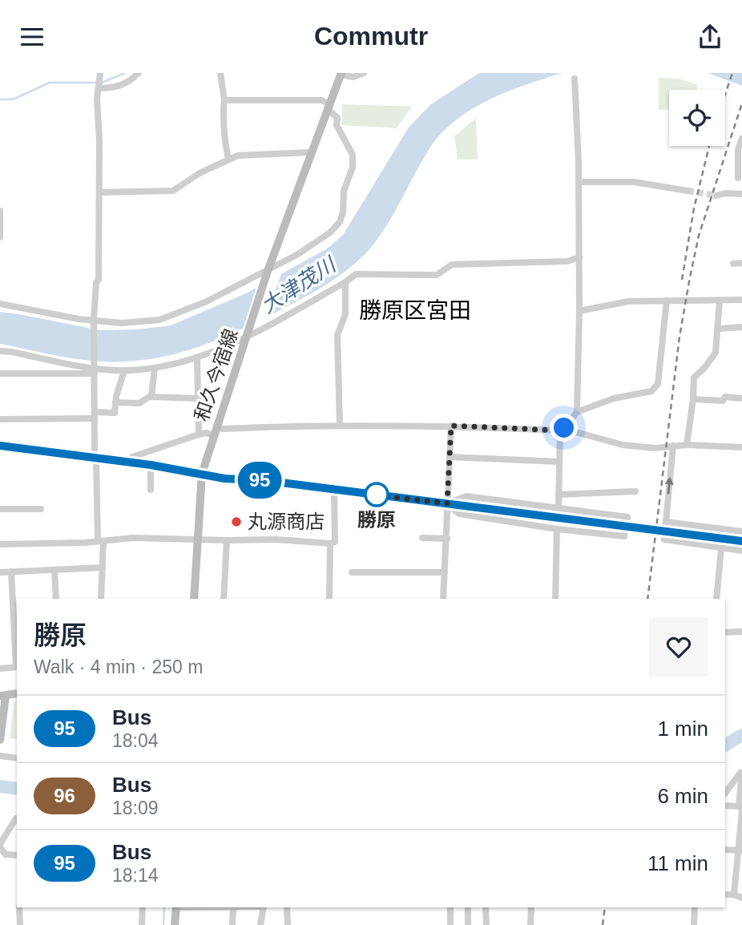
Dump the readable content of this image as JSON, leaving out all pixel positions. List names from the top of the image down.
{
  "streets": {
    "main road": ["和久今宿線"]
  },
  "districts": ["勝原区宮田"],
  "water": ["大津茂川"],
  "places": ["勝原", "丸源商店"],
  "lines": ["bus line 95"],
  "page": {
    "header": "Commutr",
    "on_map": "95",
    "heading": ["勝原", "Walk · 4 min · 250 m"],
    "list": [
      {
        "mark": "95",
        "name": "Bus",
        "note": "18:04",
        "value": "1 min"
      },
      {
        "mark": "96",
        "name": "Bus",
        "note": "18:09",
        "value": "6 min"
      },
      {
        "mark": "95",
        "name": "Bus",
        "note": "18:14",
        "value": "11 min"
      }
    ]
  }
}
